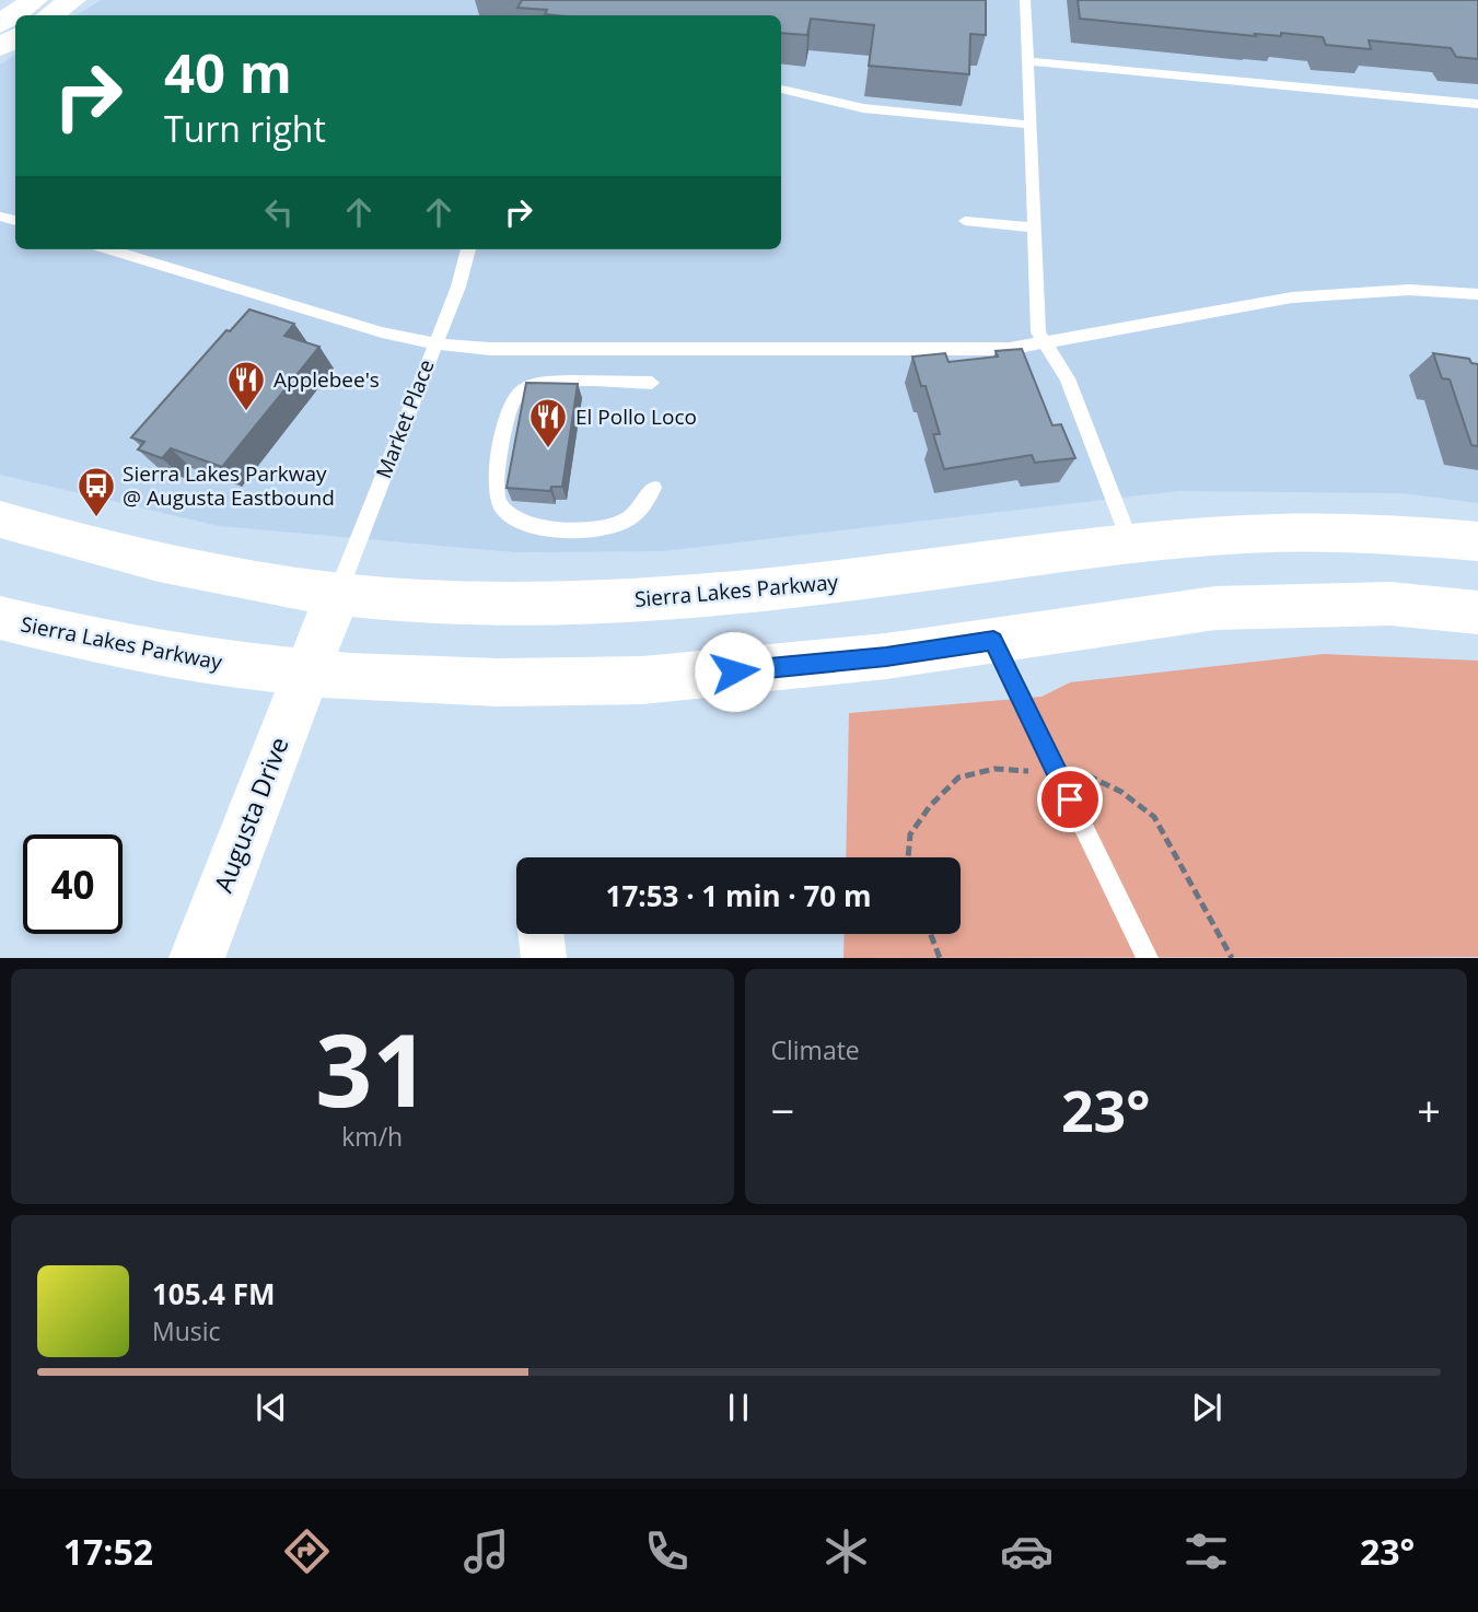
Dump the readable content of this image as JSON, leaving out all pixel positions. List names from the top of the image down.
{
  "streets": {
    "main road": ["Sierra Lakes Parkway", "Augusta Drive"],
    "lane": ["Market Place"]
  },
  "crossings": [
    ["Market Place", "Sierra Lakes Parkway"],
    ["Market Place", "Augusta Drive"],
    ["Sierra Lakes Parkway", "Augusta Drive"]
  ],
  "places": {
    "restaurant": ["Applebee's", "El Pollo Loco"],
    "bus stop": ["Sierra Lakes Parkway @ Augusta Eastbound"]
  },
  "page": {
    "turn": ["40 m", "Turn right"],
    "limit": "40",
    "trip": "17:53 · 1 min · 70 m",
    "tile": [
      ["31", "km/h"],
      "Climate"
    ],
    "heat": ["−", "23°", "+"],
    "song": ["105.4 FM", "Music"],
    "tabs": ["17:52", "23°"]
  }
}
